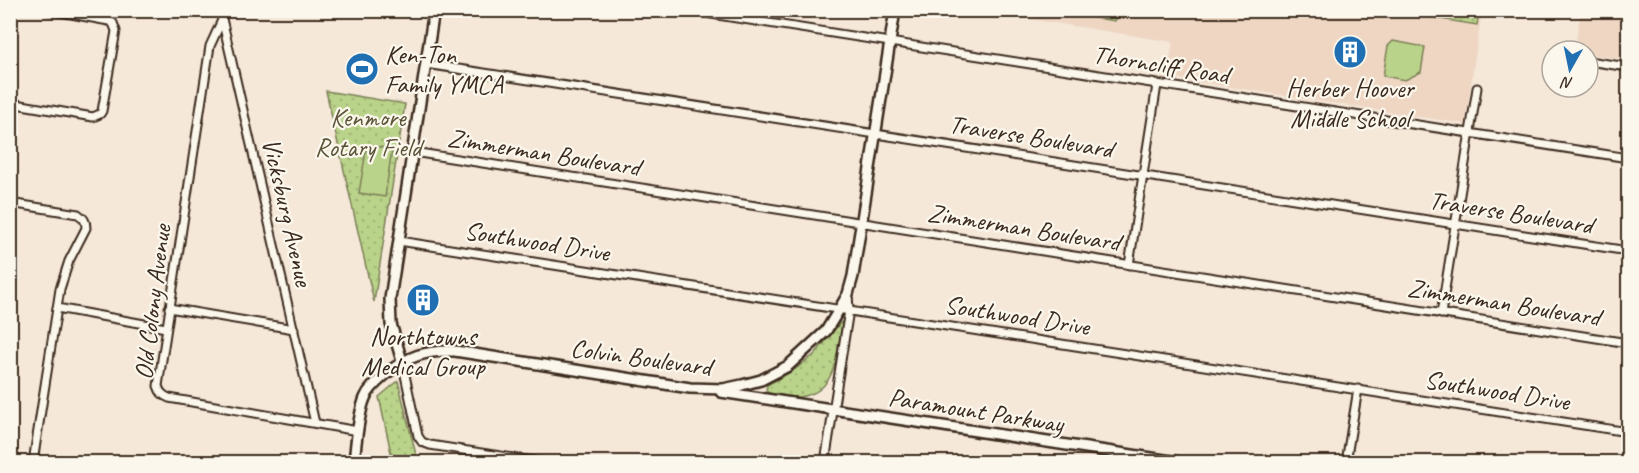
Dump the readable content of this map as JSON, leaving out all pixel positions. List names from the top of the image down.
{
  "streets": {
    "street": [
      "Thorncliff Road",
      "Traverse Boulevard",
      "Zimmerman Boulevard",
      "Vicksburg Avenue",
      "Southwood Drive",
      "Old Colony Avenue",
      "Colvin Boulevard",
      "Paramount Parkway"
    ]
  },
  "crossings": [
    ["Thorncliff Road", "Colvin Boulevard"],
    ["Traverse Boulevard", "Colvin Boulevard"],
    ["Zimmerman Boulevard", "Colvin Boulevard"],
    ["Vicksburg Avenue", "Old Colony Avenue"],
    ["Southwood Drive", "Colvin Boulevard"],
    ["Old Colony Avenue", "Colvin Boulevard"],
    ["Colvin Boulevard", "Paramount Parkway"]
  ],
  "parks": ["Kenmore Rotary Field"],
  "places": {
    "building": ["Herber Hoover Middle School", "Northtowns Medical Group"],
    "sports": ["Ken-Ton Family YMCA"]
  },
  "north": "bottom"
}
